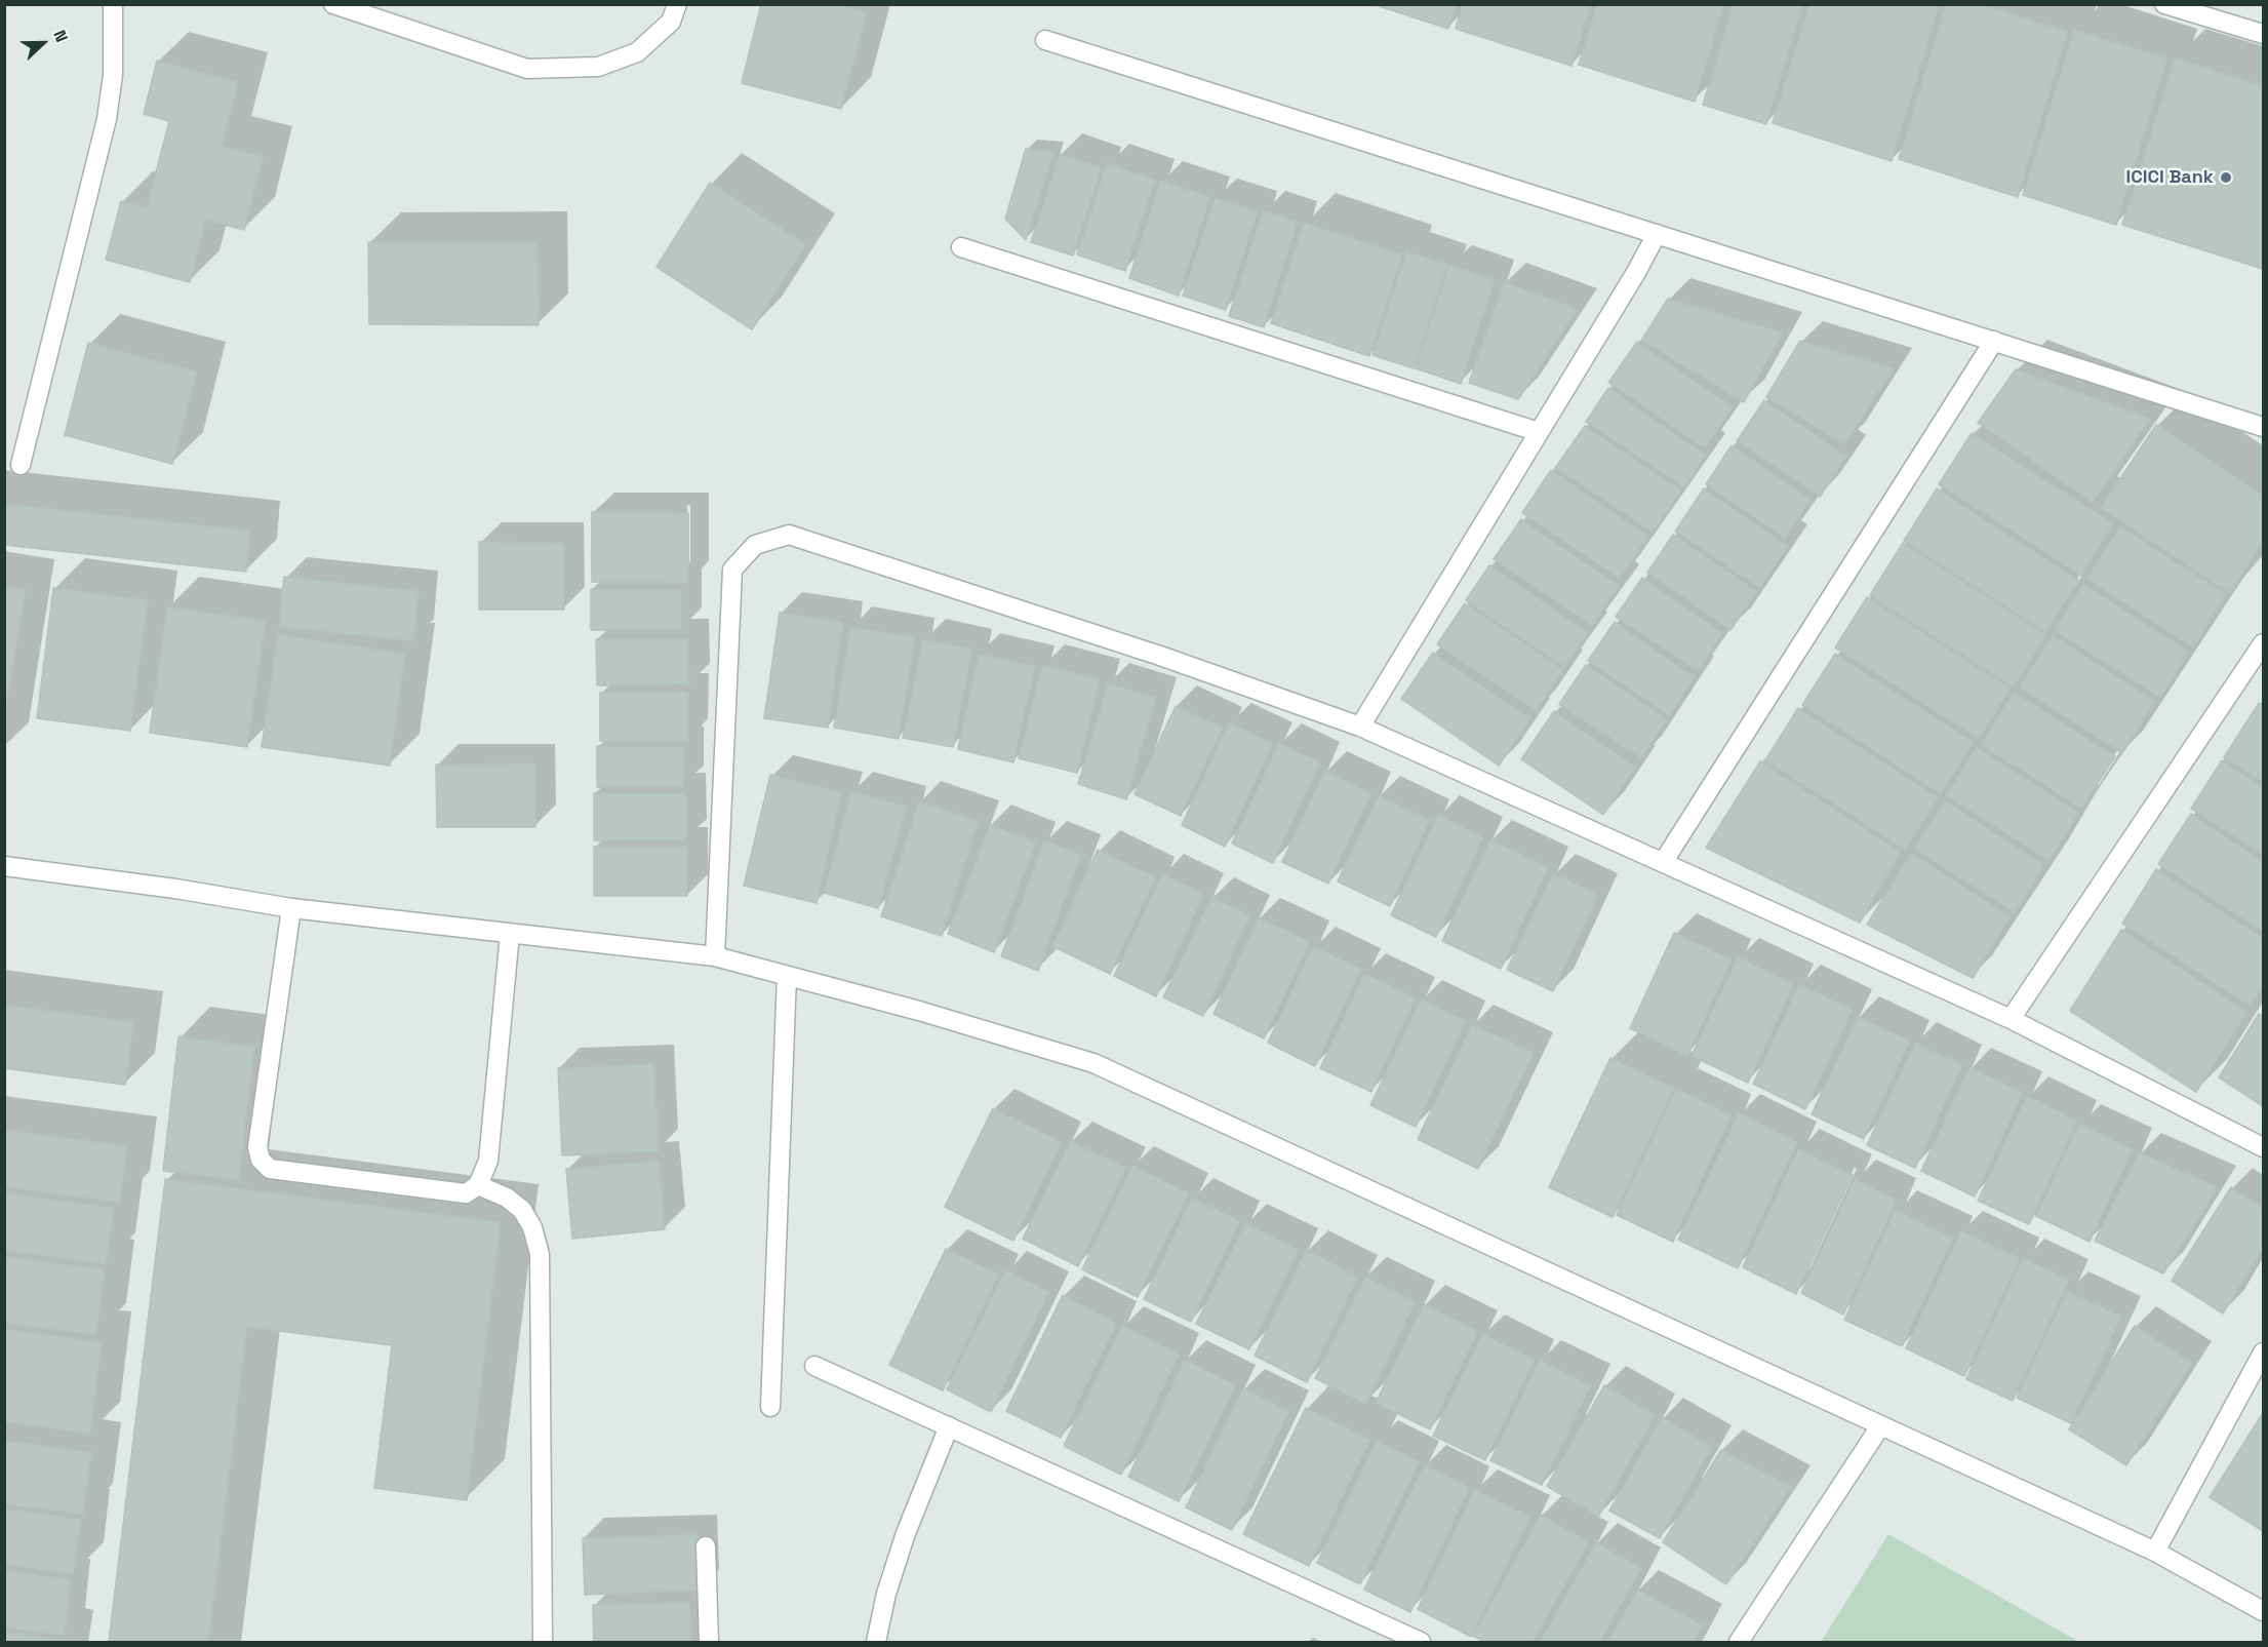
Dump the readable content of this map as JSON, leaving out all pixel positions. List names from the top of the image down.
{
  "places": ["ICICI Bank"],
  "north": "right"
}
